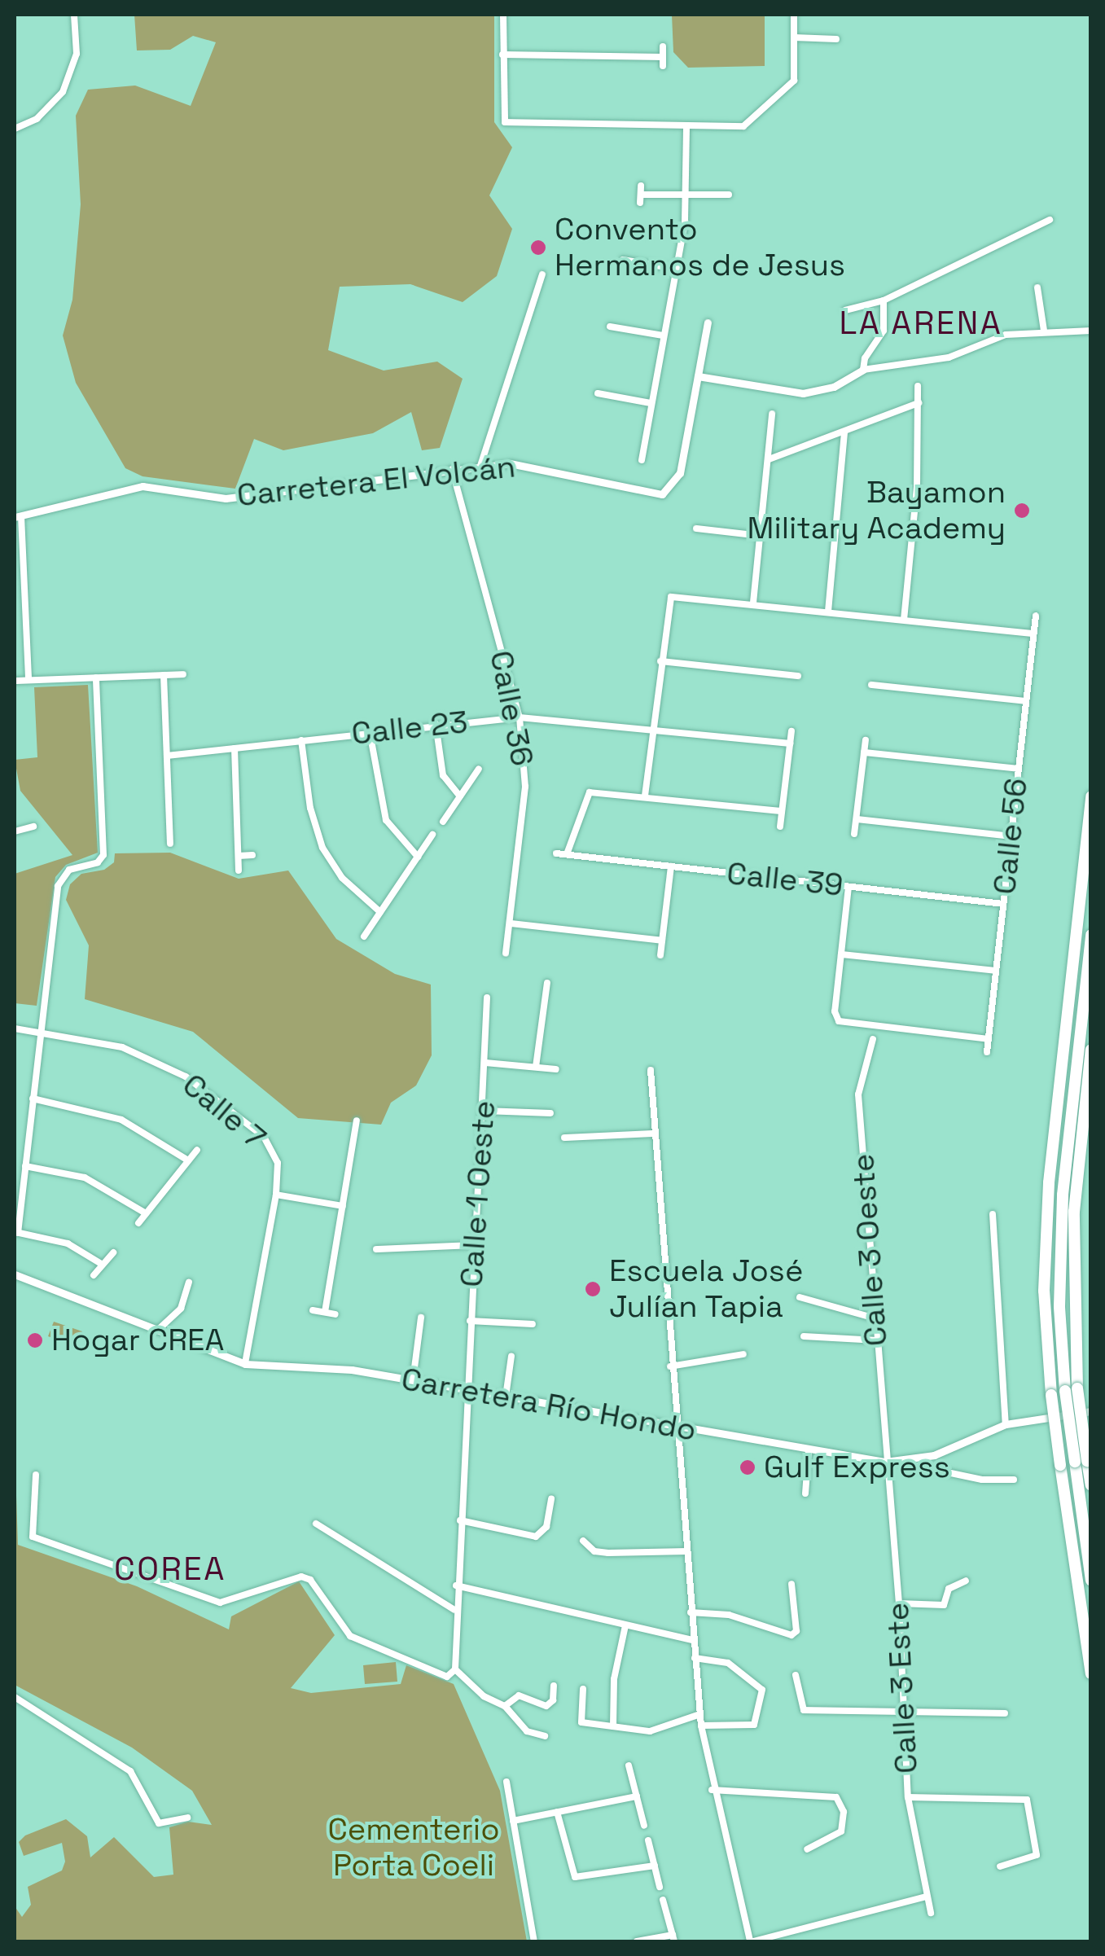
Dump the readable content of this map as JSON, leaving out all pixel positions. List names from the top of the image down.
{
  "streets": {
    "street": [
      "Carretera El Volcán",
      "Calle 36",
      "Calle 23",
      "Calle 56",
      "Calle 39",
      "Calle 7",
      "Calle 1 Oeste",
      "Calle 3 Oeste",
      "Carretera Río Hondo",
      "Calle 3 Este"
    ]
  },
  "crossings": [
    ["Carretera El Volcán", "Calle 36"],
    ["Calle 36", "Calle 23"],
    ["Calle 56", "Calle 39"],
    ["Calle 7", "Carretera Río Hondo"],
    ["Calle 1 Oeste", "Carretera Río Hondo"],
    ["Calle 3 Oeste", "Carretera Río Hondo"],
    ["Calle 3 Oeste", "Calle 3 Este"],
    ["Carretera Río Hondo", "Calle 3 Este"]
  ],
  "districts": ["LA ARENA", "COREA"],
  "parks": ["Cementerio Porta Coeli"],
  "places": [
    "Convento Hermanos de Jesus",
    "Bayamon Military Academy",
    "Escuela José Julían Tapia",
    "Hogar CREA",
    "Gulf Express"
  ]
}
